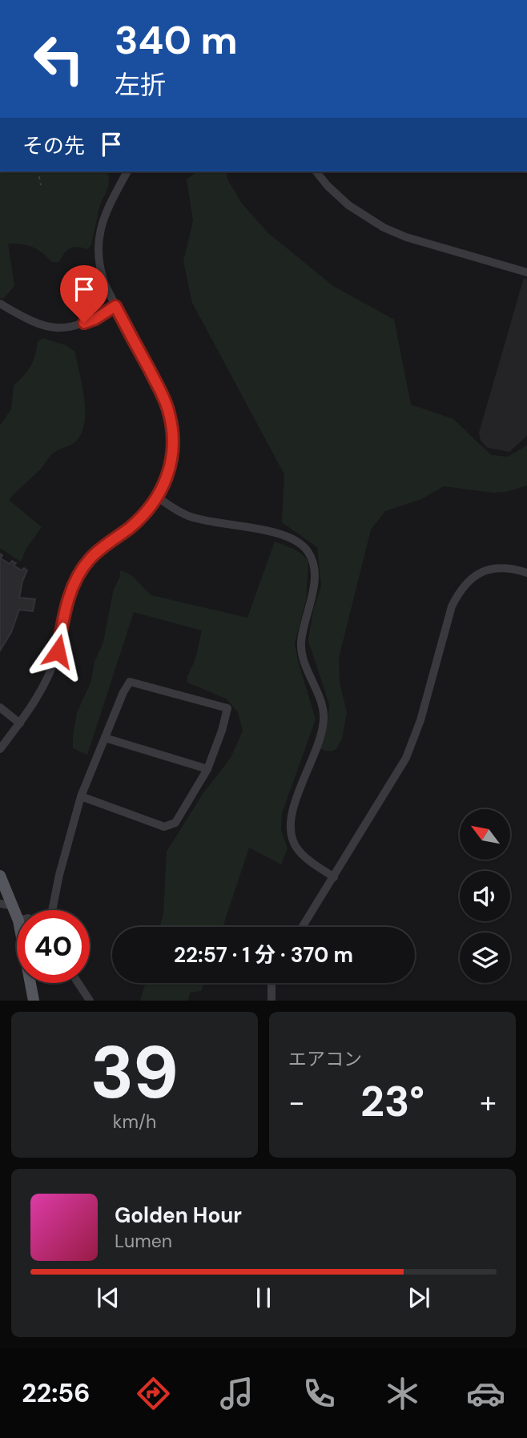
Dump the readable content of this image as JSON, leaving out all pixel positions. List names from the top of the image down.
{
  "north": "top left",
  "page": {
    "turn": ["340 m", "左折"],
    "then": "その先",
    "limit": "40",
    "trip": "22:57 · 1 分 · 370 m",
    "tile": [
      ["39", "km/h"],
      "エアコン"
    ],
    "heat": ["−", "23°", "+"],
    "song": ["Golden Hour", "Lumen"],
    "tabs": "22:56"
  }
}
